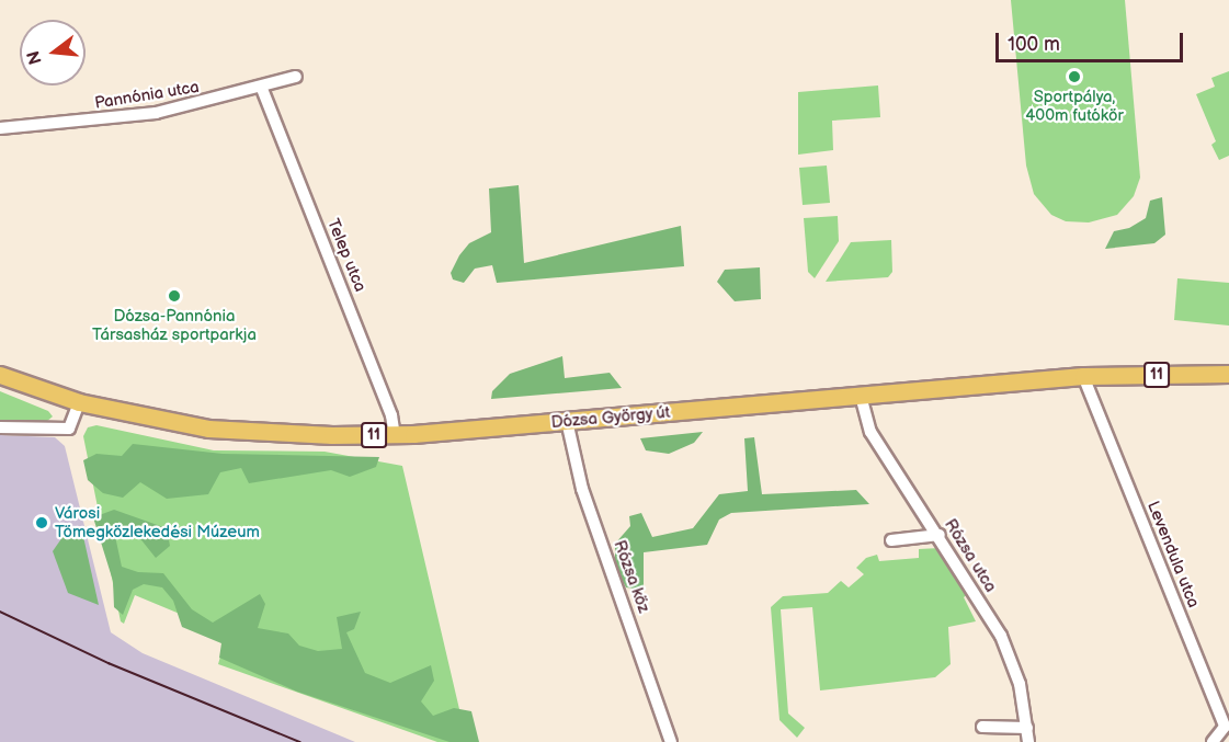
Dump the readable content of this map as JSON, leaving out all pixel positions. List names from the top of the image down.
{
  "streets": {
    "main road": ["11", "Dózsa György út"],
    "street": [
      "Pannónia utca",
      "Telep utca",
      "Levendula utca",
      "Rózsa utca",
      "Rózsa köz"
    ]
  },
  "crossings": [
    ["Pannónia utca", "Telep utca"],
    ["Telep utca", "Dózsa György út"],
    ["Dózsa György út", "Levendula utca"],
    ["Dózsa György út", "Rózsa utca"],
    ["Dózsa György út", "Rózsa köz"]
  ],
  "places": ["Sportpálya, 400m futókör", "Dózsa-Pannónia Társasház sportparkja", "Városi Tömegközlekedési Múzeum"],
  "scale_bar": "100 m",
  "north": "left"
}
